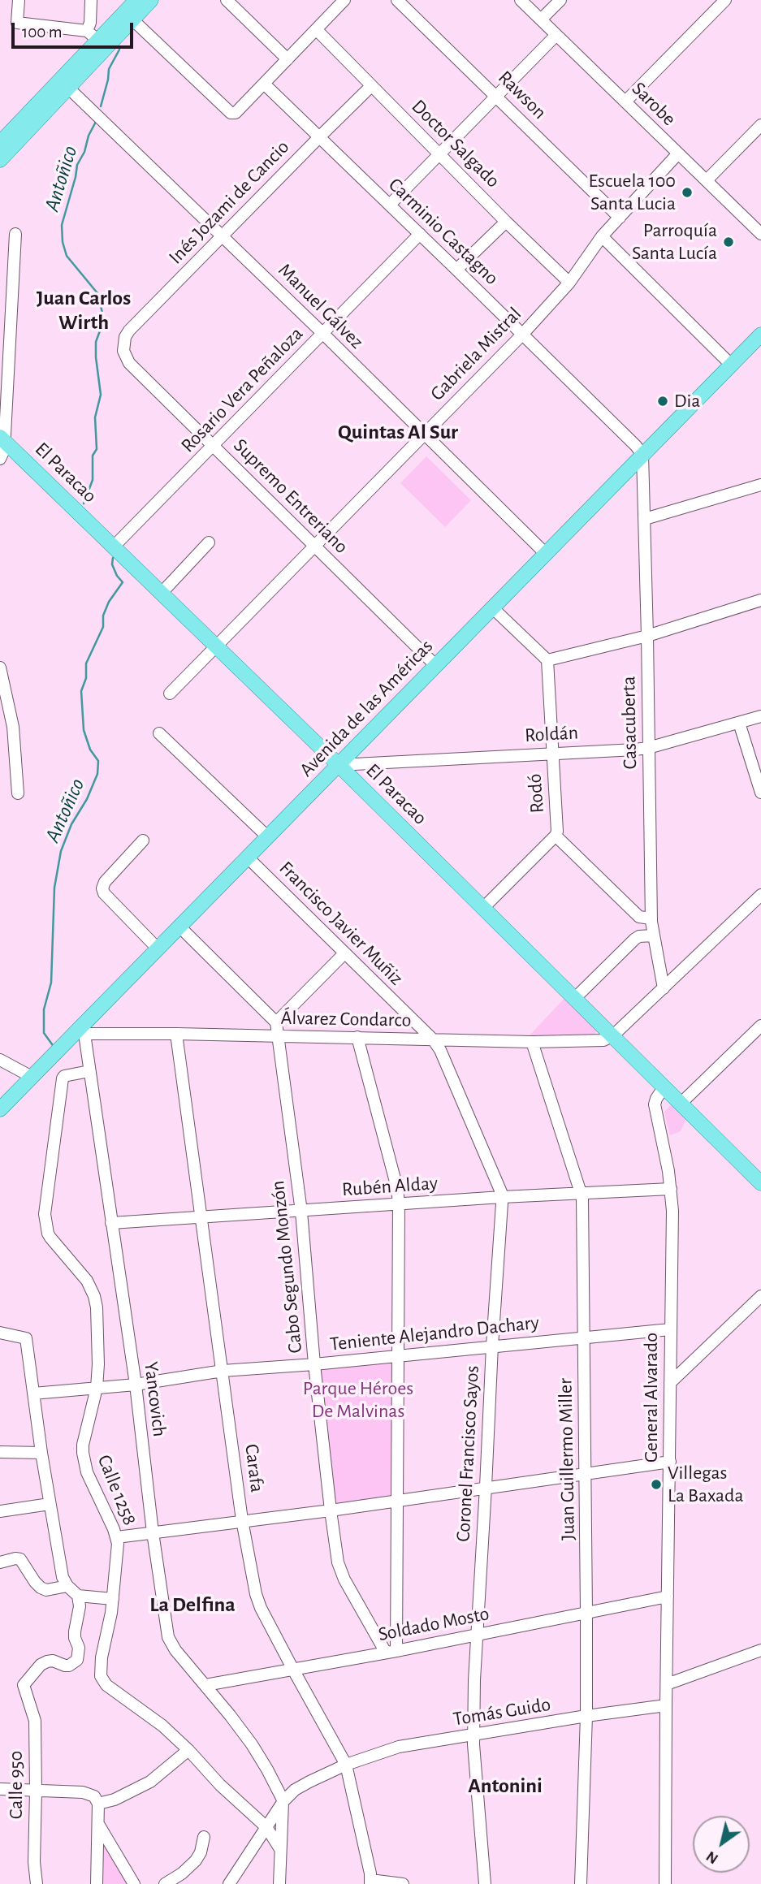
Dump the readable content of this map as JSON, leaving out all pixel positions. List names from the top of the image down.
{
  "streets": {
    "main road": ["El Paracao", "Avenida de las Américas"],
    "street": [
      "Rawson",
      "Sarobe",
      "Doctor Salgado",
      "Inés Jozami de Cancio",
      "Carminio Castagno",
      "Manuel Gálvez",
      "Gabriela Mistral",
      "Rosario Vera Peñaloza",
      "Supremo Entreriano",
      "Casacuberta",
      "Roldán",
      "Rodó",
      "Francisco Javier Muñiz",
      "Álvarez Condarco",
      "Rubén Alday",
      "Cabo Segundo Monzón",
      "Teniente Alejandro Dachary",
      "General Alvarado",
      "Yancovich",
      "Coronel Francisco Sayos",
      "Juan Guillermo Miller",
      "Carafa",
      "Calle 1258",
      "Soldado Mosto",
      "Tomás Guido",
      "Calle 950"
    ]
  },
  "crossings": [
    ["Rawson", "Gabriela Mistral"],
    ["Sarobe", "Gabriela Mistral"],
    ["Doctor Salgado", "Inés Jozami de Cancio"],
    ["Doctor Salgado", "Gabriela Mistral"],
    ["Inés Jozami de Cancio", "Carminio Castagno"],
    ["Inés Jozami de Cancio", "Manuel Gálvez"],
    ["Inés Jozami de Cancio", "Supremo Entreriano"],
    ["Carminio Castagno", "Gabriela Mistral"],
    ["Carminio Castagno", "Rosario Vera Peñaloza"],
    ["Carminio Castagno", "Avenida de las Américas"],
    ["Carminio Castagno", "Casacuberta"],
    ["Manuel Gálvez", "Gabriela Mistral"],
    ["Manuel Gálvez", "Rosario Vera Peñaloza"],
    ["Manuel Gálvez", "Avenida de las Américas"],
    ["Gabriela Mistral", "El Paracao"],
    ["Gabriela Mistral", "Supremo Entreriano"],
    ["Rosario Vera Peñaloza", "El Paracao"],
    ["Rosario Vera Peñaloza", "Supremo Entreriano"],
    ["El Paracao", "Avenida de las Américas"],
    ["El Paracao", "Roldán"],
    ["El Paracao", "Álvarez Condarco"],
    ["El Paracao", "General Alvarado"],
    ["Supremo Entreriano", "Avenida de las Américas"],
    ["Avenida de las Américas", "Casacuberta"],
    ["Avenida de las Américas", "Roldán"],
    ["Avenida de las Américas", "Francisco Javier Muñiz"],
    ["Avenida de las Américas", "Álvarez Condarco"],
    ["Avenida de las Américas", "Yancovich"],
    ["Casacuberta", "Roldán"],
    ["Casacuberta", "Rodó"],
    ["Roldán", "Rodó"],
    ["Francisco Javier Muñiz", "Álvarez Condarco"],
    ["Francisco Javier Muñiz", "Coronel Francisco Sayos"],
    ["Álvarez Condarco", "Cabo Segundo Monzón"],
    ["Álvarez Condarco", "Yancovich"],
    ["Álvarez Condarco", "Coronel Francisco Sayos"],
    ["Álvarez Condarco", "Juan Guillermo Miller"],
    ["Álvarez Condarco", "Carafa"],
    ["Rubén Alday", "Cabo Segundo Monzón"],
    ["Rubén Alday", "General Alvarado"],
    ["Rubén Alday", "Yancovich"],
    ["Rubén Alday", "Coronel Francisco Sayos"],
    ["Rubén Alday", "Juan Guillermo Miller"],
    ["Rubén Alday", "Carafa"],
    ["Cabo Segundo Monzón", "Teniente Alejandro Dachary"],
    ["Cabo Segundo Monzón", "Soldado Mosto"],
    ["Teniente Alejandro Dachary", "General Alvarado"],
    ["Teniente Alejandro Dachary", "Yancovich"],
    ["Teniente Alejandro Dachary", "Coronel Francisco Sayos"],
    ["Teniente Alejandro Dachary", "Juan Guillermo Miller"],
    ["Teniente Alejandro Dachary", "Carafa"],
    ["Teniente Alejandro Dachary", "Calle 1258"],
    ["General Alvarado", "Soldado Mosto"],
    ["General Alvarado", "Tomás Guido"],
    ["Yancovich", "Calle 1258"],
    ["Yancovich", "Soldado Mosto"],
    ["Yancovich", "Tomás Guido"],
    ["Coronel Francisco Sayos", "Soldado Mosto"],
    ["Coronel Francisco Sayos", "Tomás Guido"],
    ["Juan Guillermo Miller", "Soldado Mosto"],
    ["Juan Guillermo Miller", "Tomás Guido"],
    ["Carafa", "Soldado Mosto"],
    ["Carafa", "Tomás Guido"],
    ["Calle 1258", "Tomás Guido"]
  ],
  "districts": [
    "Juan Carlos Wirth",
    "Quintas Al Sur",
    "La Delfina",
    "Antonini"
  ],
  "water": ["Antoñico"],
  "parks": ["Parque Héroes De Malvinas"],
  "places": [
    "Escuela 100 Santa Lucia",
    "Parroquía Santa Lucía",
    "Dia",
    "Villegas La Baxada"
  ],
  "scale_bar": "100 m",
  "north": "bottom left"
}
